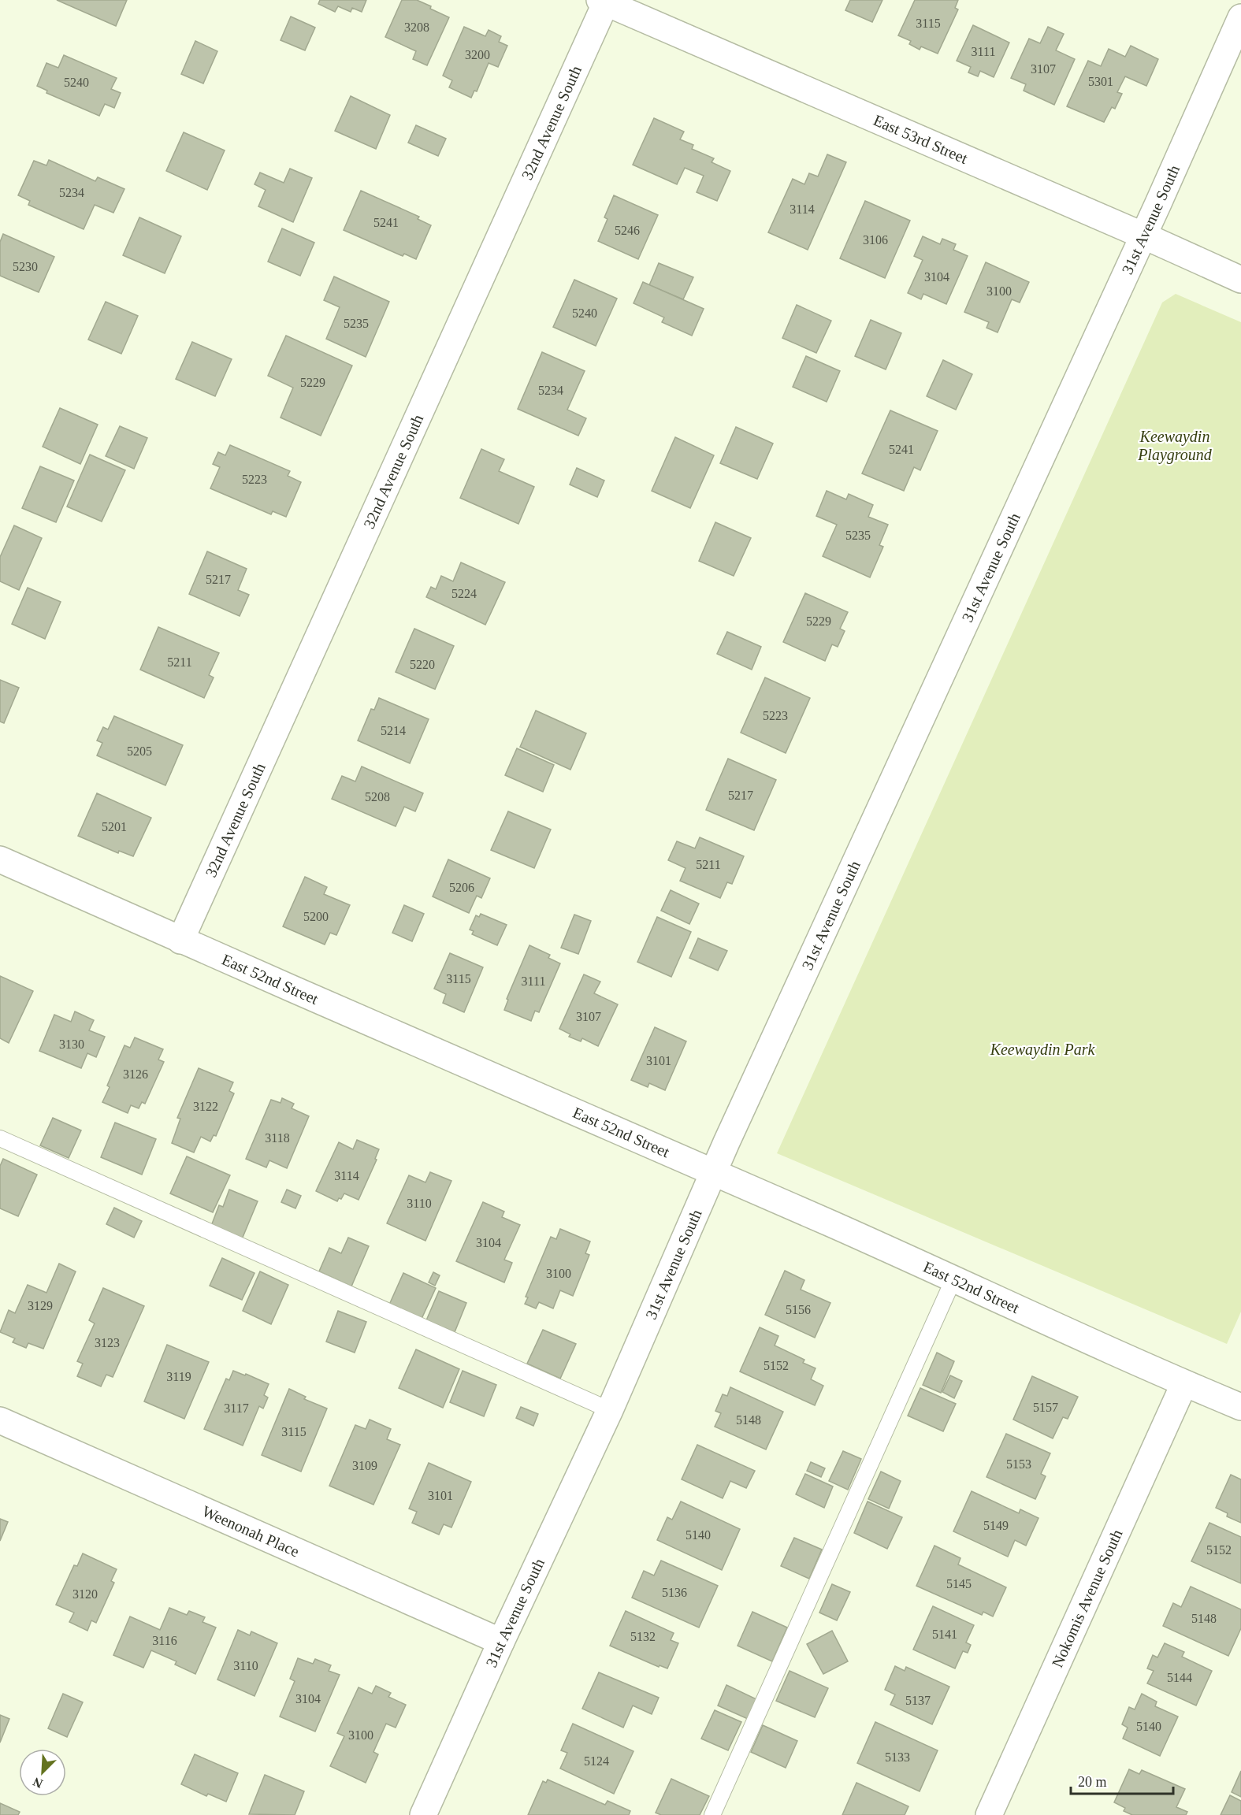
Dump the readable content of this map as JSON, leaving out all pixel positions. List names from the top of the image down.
{
  "streets": {
    "street": [
      "32nd Avenue South",
      "East 53rd Street",
      "31st Avenue South",
      "East 52nd Street",
      "Weenonah Place",
      "Nokomis Avenue South"
    ]
  },
  "crossings": [
    ["32nd Avenue South", "East 53rd Street"],
    ["32nd Avenue South", "East 52nd Street"],
    ["East 53rd Street", "31st Avenue South"],
    ["31st Avenue South", "East 52nd Street"],
    ["31st Avenue South", "Weenonah Place"],
    ["East 52nd Street", "Nokomis Avenue South"]
  ],
  "parks": ["Keewaydin Playground", "Keewaydin Park"],
  "house_numbers": [
    "3115",
    "3208",
    "3111",
    "3200",
    "3107",
    "5301",
    "5240",
    "5234",
    "3114",
    "5241",
    "5246",
    "3106",
    "5230",
    "3104",
    "3100",
    "5240",
    "5235",
    "5229",
    "5234",
    "5241",
    "5223",
    "5235",
    "5217",
    "5224",
    "5229",
    "5211",
    "5220",
    "5223",
    "5214",
    "5205",
    "5217",
    "5208",
    "5201",
    "5211",
    "5206",
    "5200",
    "3115",
    "3111",
    "3107",
    "3130",
    "3101",
    "3126",
    "3122",
    "3118",
    "3114",
    "3110",
    "3104",
    "3100",
    "3129",
    "5156",
    "3123",
    "5152",
    "3119",
    "5157",
    "3117",
    "5148",
    "3115",
    "5153",
    "3109",
    "3101",
    "5149",
    "5140",
    "5152",
    "5145",
    "5136",
    "3120",
    "5148",
    "5141",
    "5132",
    "3116",
    "3110",
    "5144",
    "3104",
    "5137",
    "5140",
    "3100",
    "5133",
    "5124"
  ],
  "scale_bar": "20 m",
  "north": "bottom left"
}
